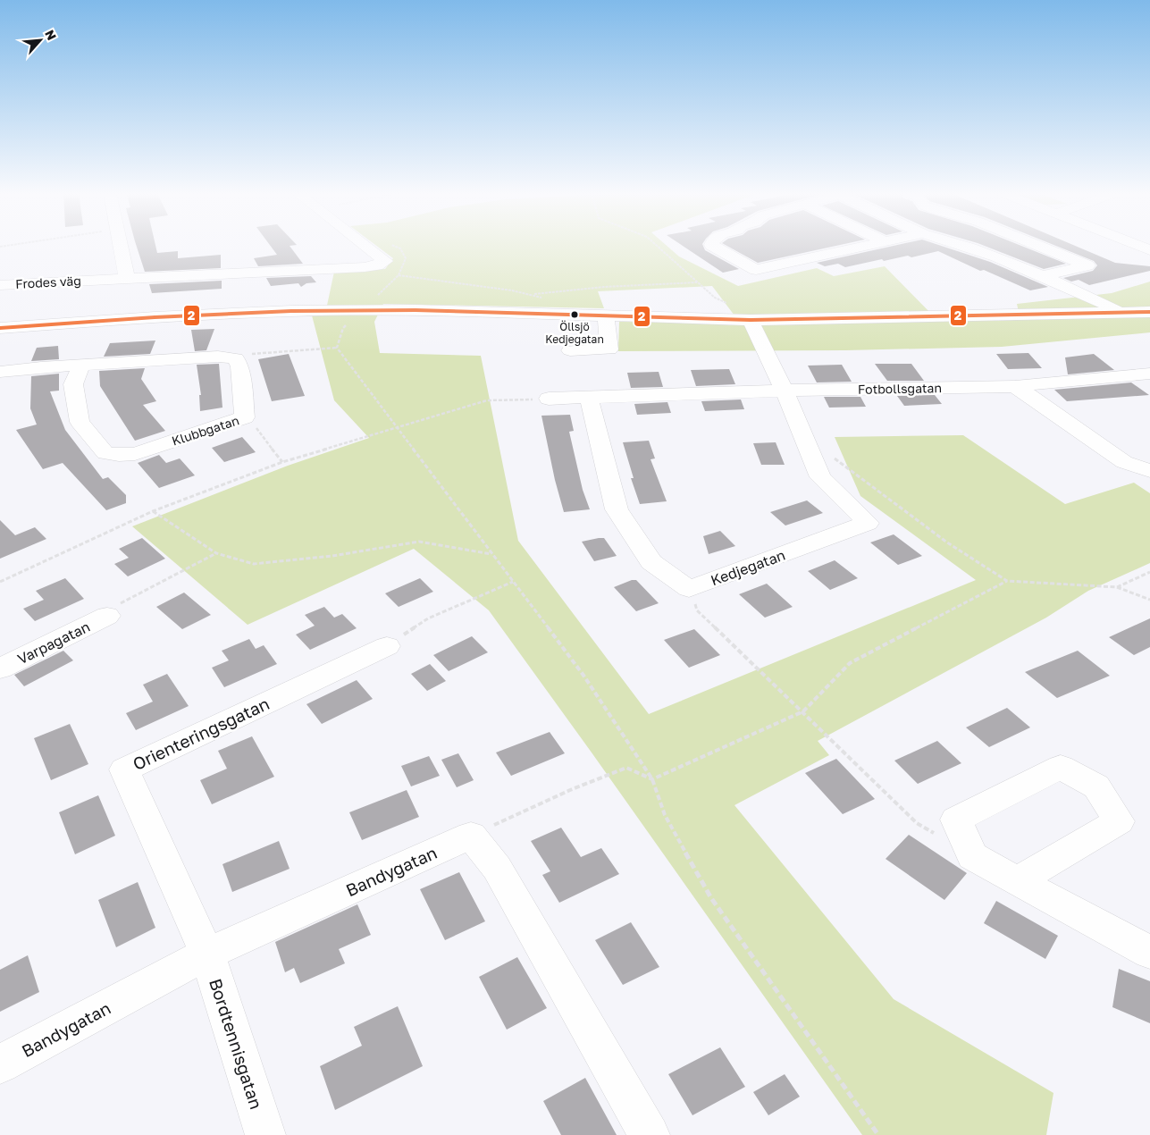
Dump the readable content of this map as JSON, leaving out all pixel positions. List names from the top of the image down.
{
  "streets": {
    "street": [
      "Frodes väg",
      "Fotbollsgatan",
      "Klubbgatan",
      "Kedjegatan",
      "Varpagatan",
      "Orienteringsgatan",
      "Bandygatan",
      "Bordtennisgatan"
    ]
  },
  "crossings": [
    ["Fotbollsgatan", "Kedjegatan"],
    ["Orienteringsgatan", "Bandygatan"],
    ["Orienteringsgatan", "Bordtennisgatan"],
    ["Bandygatan", "Bordtennisgatan"]
  ],
  "places": ["Öllsjö Kedjegatan"],
  "lines": ["transit line 2"],
  "north": "top right"
}
